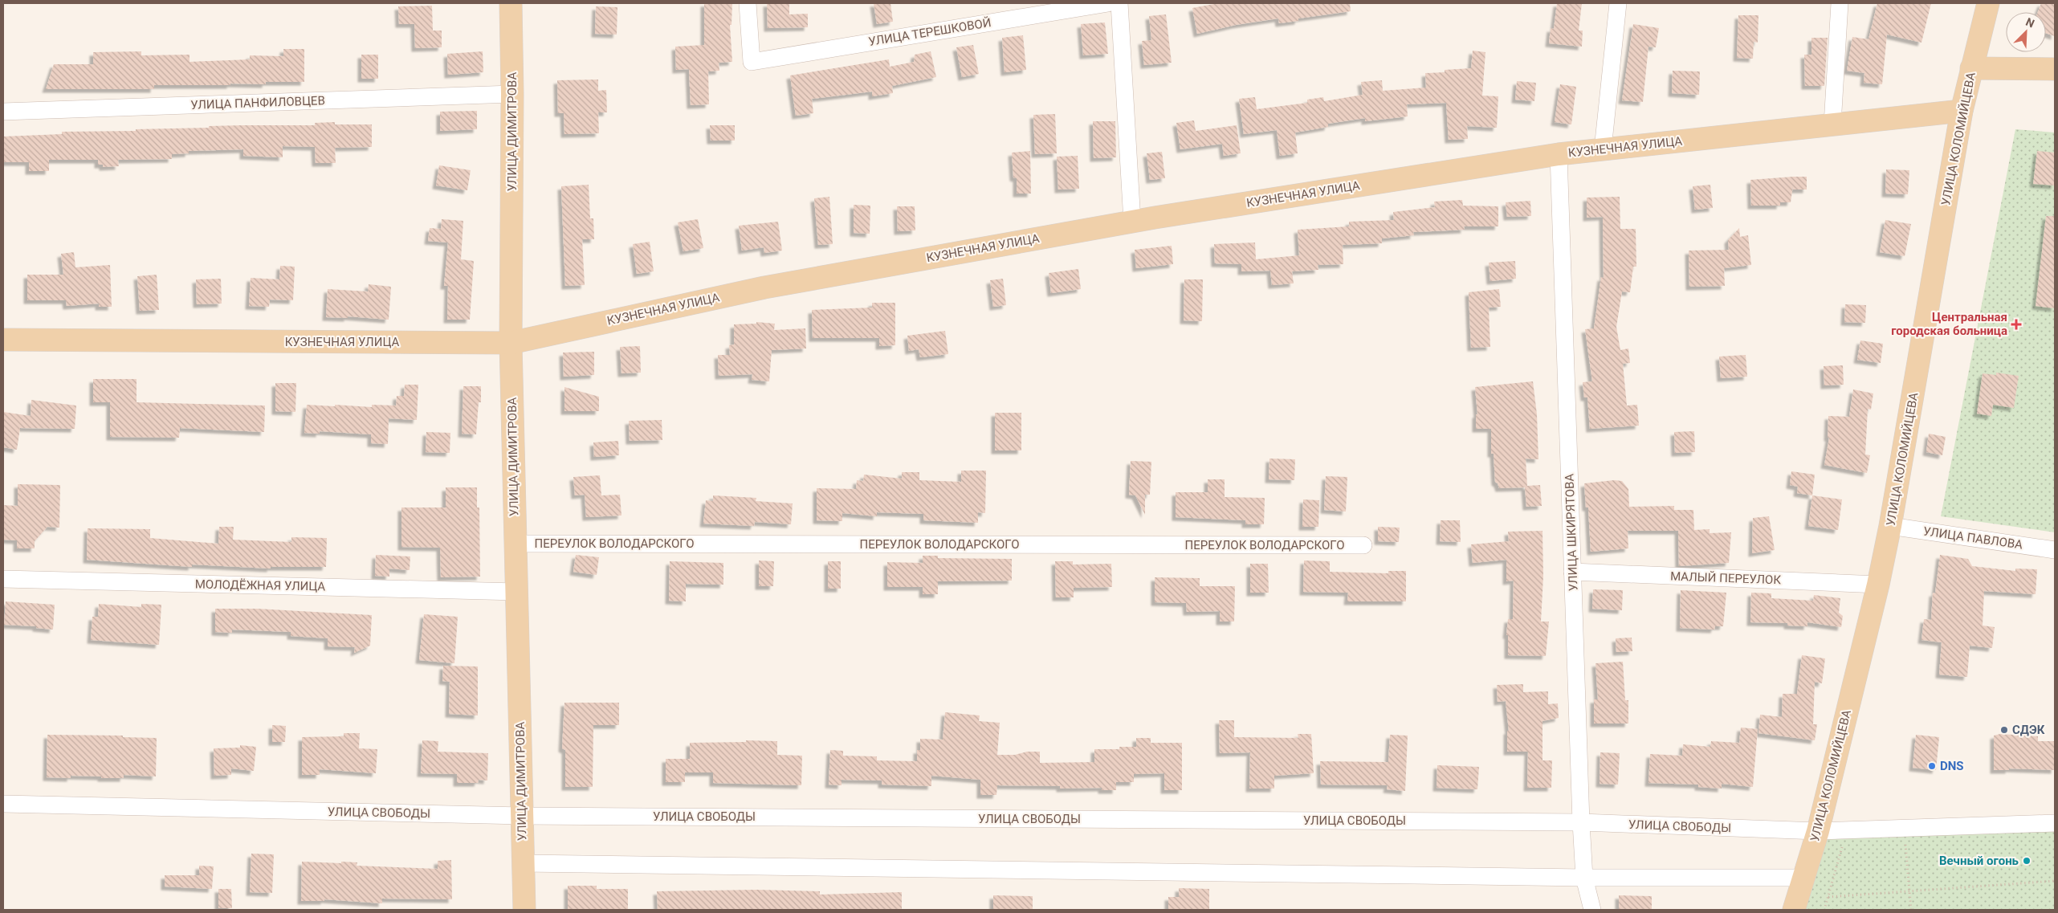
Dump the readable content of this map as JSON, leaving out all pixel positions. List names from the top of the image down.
{
  "streets": {
    "main road": ["УЛИЦА ДИМИТРОВА", "УЛИЦА КОЛОМИЙЦЕВА", "КУЗНЕЧНАЯ УЛИЦА"],
    "street": [
      "УЛИЦА ТЕРЕШКОВОЙ",
      "УЛИЦА ПАНФИЛОВЦЕВ",
      "УЛИЦА ШКИРЯТОВА",
      "УЛИЦА ПАВЛОВА",
      "ПЕРЕУЛОК ВОЛОДАРСКОГО",
      "МАЛЫЙ ПЕРЕУЛОК",
      "МОЛОДЁЖНАЯ УЛИЦА",
      "УЛИЦА СВОБОДЫ"
    ]
  },
  "crossings": [
    ["УЛИЦА ПАНФИЛОВЦЕВ", "УЛИЦА ДИМИТРОВА"],
    ["УЛИЦА ДИМИТРОВА", "КУЗНЕЧНАЯ УЛИЦА"],
    ["УЛИЦА ДИМИТРОВА", "ПЕРЕУЛОК ВОЛОДАРСКОГО"],
    ["УЛИЦА ДИМИТРОВА", "МОЛОДЁЖНАЯ УЛИЦА"],
    ["УЛИЦА ДИМИТРОВА", "УЛИЦА СВОБОДЫ"],
    ["УЛИЦА КОЛОМИЙЦЕВА", "КУЗНЕЧНАЯ УЛИЦА"],
    ["УЛИЦА КОЛОМИЙЦЕВА", "УЛИЦА ПАВЛОВА"],
    ["УЛИЦА КОЛОМИЙЦЕВА", "МАЛЫЙ ПЕРЕУЛОК"],
    ["УЛИЦА КОЛОМИЙЦЕВА", "УЛИЦА СВОБОДЫ"],
    ["КУЗНЕЧНАЯ УЛИЦА", "УЛИЦА ШКИРЯТОВА"],
    ["УЛИЦА ШКИРЯТОВА", "МАЛЫЙ ПЕРЕУЛОК"],
    ["УЛИЦА ШКИРЯТОВА", "УЛИЦА СВОБОДЫ"]
  ],
  "places": {
    "health": ["Центральная городская больница"],
    "other": ["СДЭК", "DNS", "Вечный огонь"]
  },
  "north": "top right"
}
